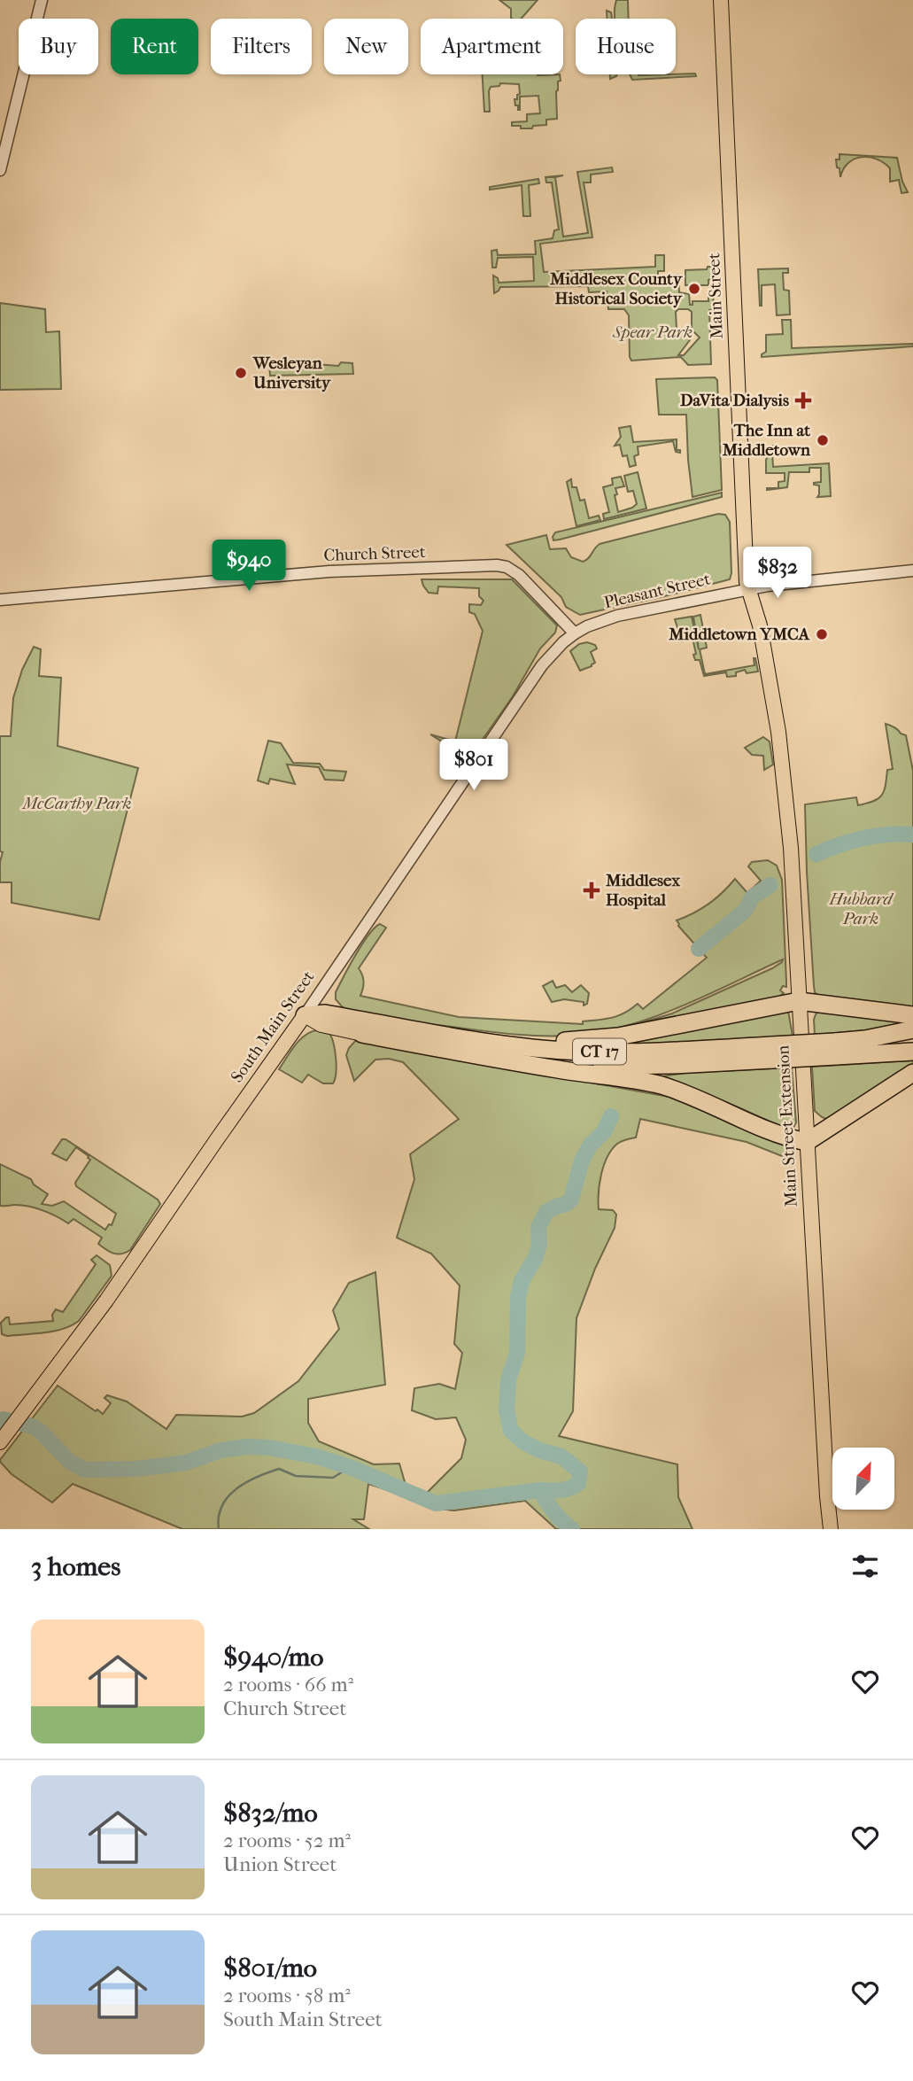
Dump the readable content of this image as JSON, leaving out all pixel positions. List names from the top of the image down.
{
  "streets": {
    "highway": ["CT 17"],
    "main road": ["Main Street", "South Main Street", "Main Street Extension"],
    "street": ["Church Street", "Pleasant Street"]
  },
  "crossings": [
    ["Main Street", "Pleasant Street"],
    ["Main Street", "Main Street Extension"],
    ["Church Street", "Pleasant Street"],
    ["Church Street", "South Main Street"],
    ["Pleasant Street", "South Main Street"],
    ["South Main Street", "CT 17"]
  ],
  "parks": ["Spear Park", "McCarthy Park", "Hubbard Park"],
  "places": {
    "other": [
      "Middlesex County Historical Society",
      "Wesleyan University",
      "The Inn at Middletown",
      "Middletown YMCA"
    ],
    "health": ["DaVita Dialysis", "Middlesex Hospital"]
  },
  "north": "top right",
  "page": {
    "chip": [
      "Buy",
      "Rent",
      "Filters",
      "New",
      "Apartment",
      "House"
    ],
    "price": ["$940", "$832", "$801"],
    "heading": "3 homes",
    "list": [
      {
        "name": "$940/mo",
        "note": "2 rooms · 66 m² · Church Street"
      },
      {
        "name": "$832/mo",
        "note": "2 rooms · 52 m² · Union Street"
      },
      {
        "name": "$801/mo",
        "note": "2 rooms · 58 m² · South Main Street"
      }
    ]
  }
}
